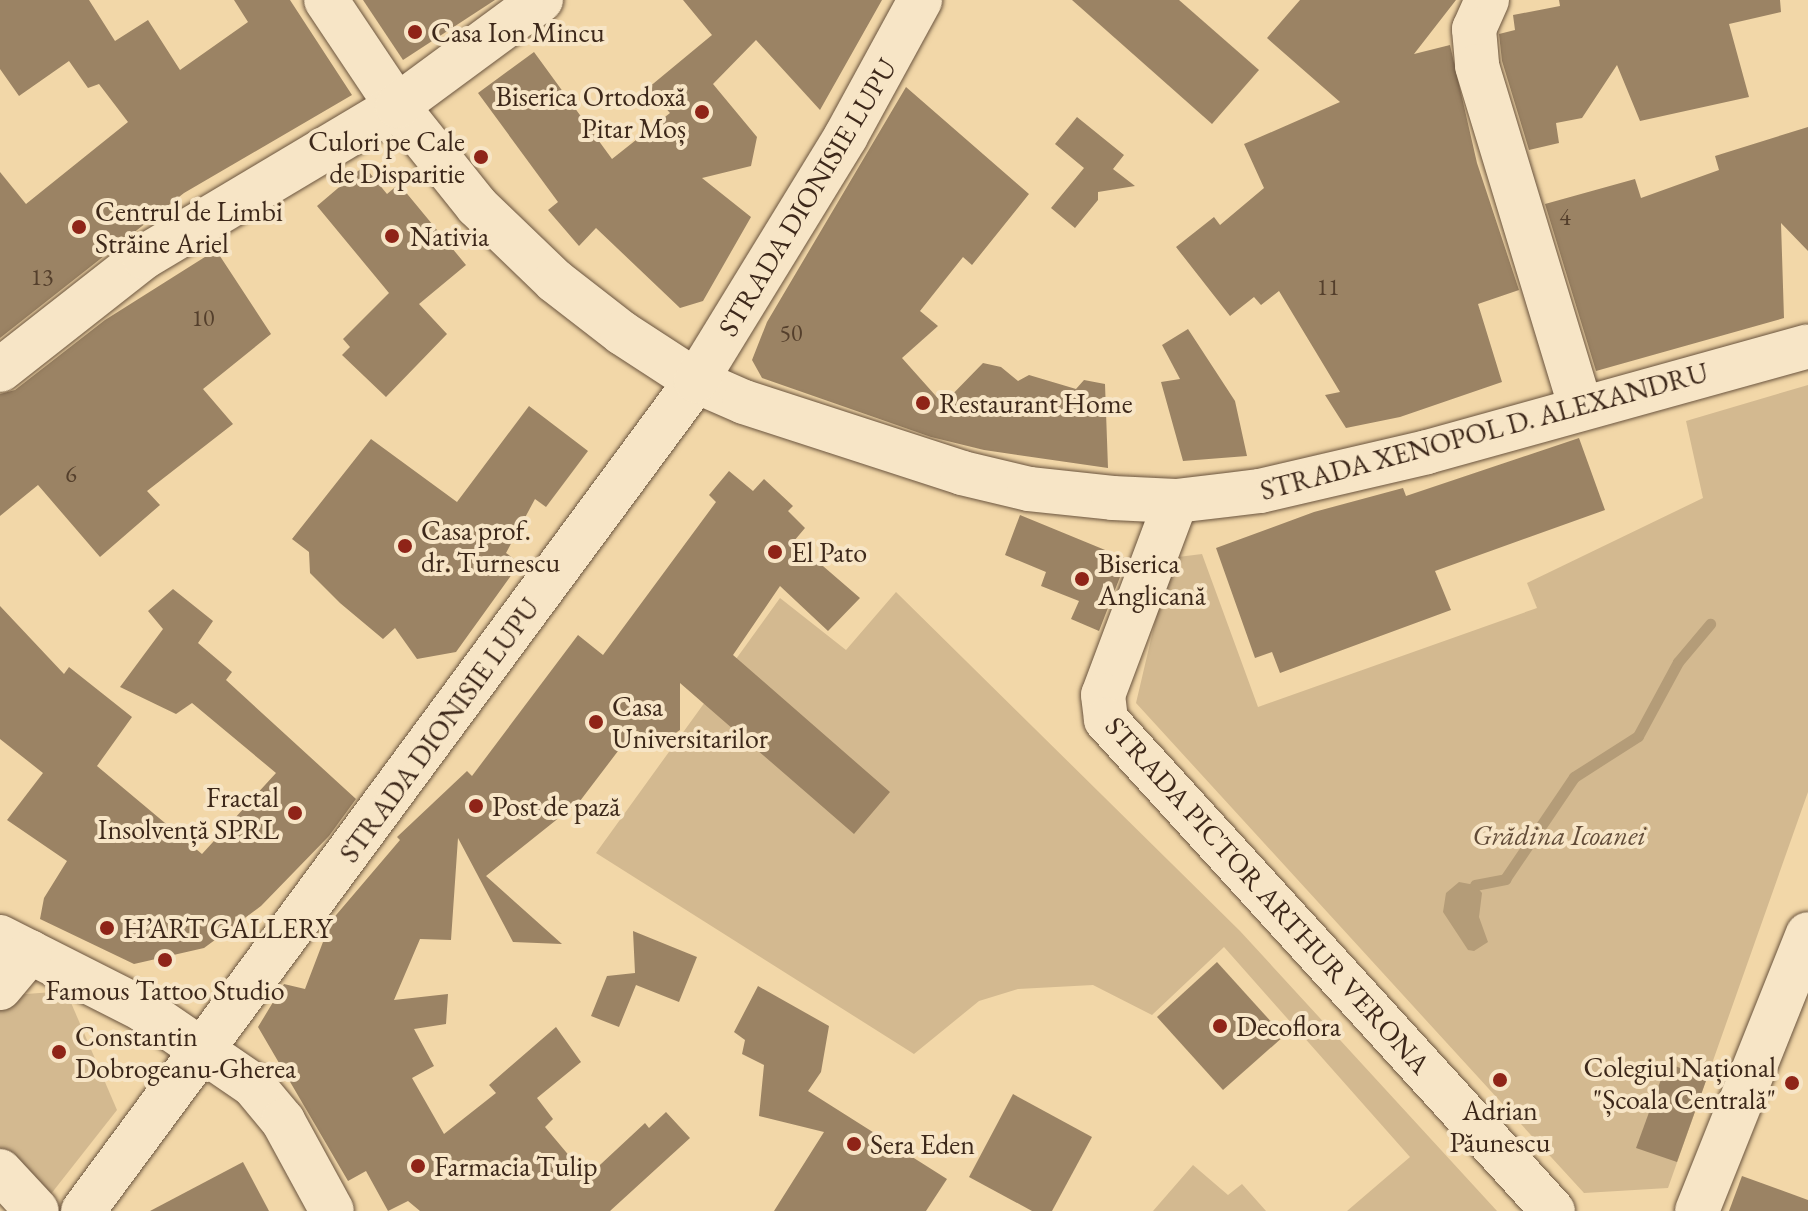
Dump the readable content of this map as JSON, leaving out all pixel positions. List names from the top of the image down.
{
  "streets": {
    "street": ["STRADA DIONISIE LUPU", "STRADA XENOPOL D. ALEXANDRU", "STRADA PICTOR ARTHUR VERONA"]
  },
  "crossings": [
    ["STRADA DIONISIE LUPU", "STRADA XENOPOL D. ALEXANDRU"],
    ["STRADA XENOPOL D. ALEXANDRU", "STRADA PICTOR ARTHUR VERONA"]
  ],
  "parks": ["Grădina Icoanei"],
  "places": [
    "Casa Ion Mincu",
    "Biserica Ortodoxă Pitar Moș",
    "Culori pe Cale de Disparitie",
    "Centrul de Limbi Străine Ariel",
    "Nativia",
    "Restaurant Home",
    "Casa prof. dr. Turnescu",
    "El Pato",
    "Biserica Anglicană",
    "Casa Universitarilor",
    "Post de pază",
    "Fractal Insolvență SPRL",
    "H’ART GALLERY",
    "Famous Tattoo Studio",
    "Decoflora",
    "Constantin Dobrogeanu-Gherea",
    "Adrian Păunescu",
    "Colegiul Național \"Școala Centrală\"",
    "Sera Eden",
    "Farmacia Tulip"
  ],
  "house_numbers": [
    "4",
    "13",
    "11",
    "10",
    "50",
    "6"
  ]
}
